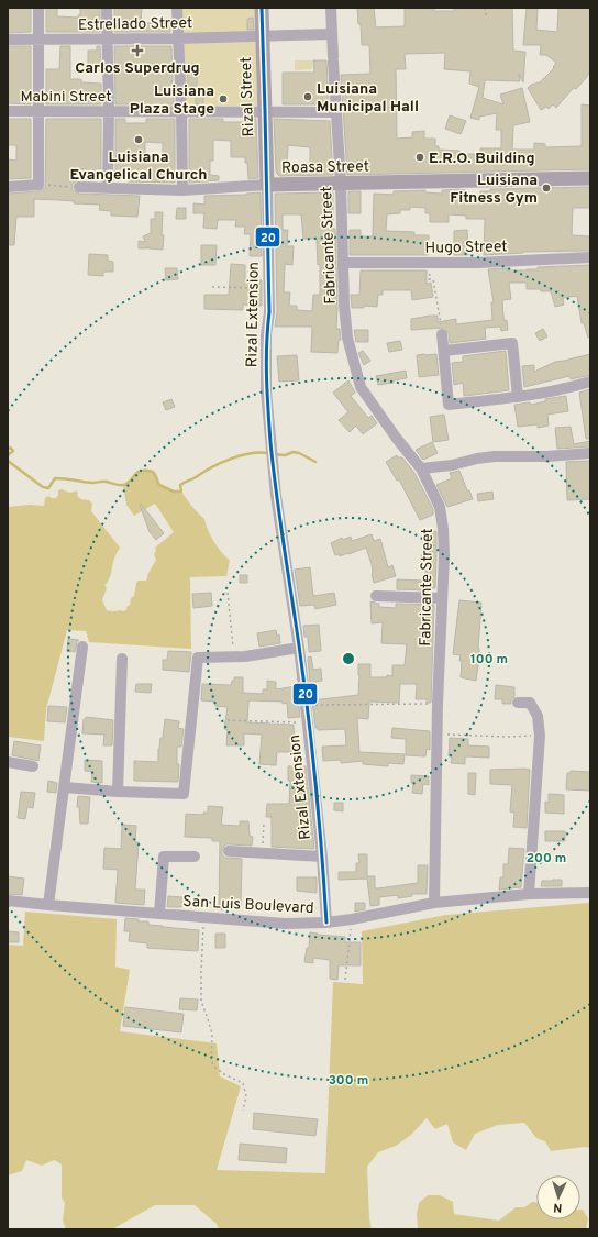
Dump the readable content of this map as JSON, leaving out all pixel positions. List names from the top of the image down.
{
  "streets": {
    "main road": ["Rizal Street", "Roasa Street"],
    "street": [
      "Estrellado Street",
      "Mabini Street",
      "Fabricante Street",
      "Hugo Street",
      "Rizal Extension",
      "San Luis Boulevard"
    ]
  },
  "crossings": [
    ["Estrellado Street", "Rizal Street"],
    ["Estrellado Street", "Fabricante Street"],
    ["Mabini Street", "Rizal Street"],
    ["Mabini Street", "Fabricante Street"],
    ["Rizal Street", "Roasa Street"],
    ["Rizal Street", "Rizal Extension"],
    ["Roasa Street", "Fabricante Street"],
    ["Roasa Street", "Rizal Extension"],
    ["Fabricante Street", "Hugo Street"],
    ["Fabricante Street", "San Luis Boulevard"],
    ["Rizal Extension", "San Luis Boulevard"]
  ],
  "places": {
    "health": ["Carlos Superdrug"],
    "other": [
      "Luisiana Municipal Hall",
      "Luisiana Plaza Stage",
      "Luisiana Evangelical Church",
      "E.R.O. Building",
      "Luisiana Fitness Gym"
    ]
  },
  "lines": ["transit line 20"],
  "north": "bottom",
  "rings": ["100 m", "200 m", "300 m"]
}
